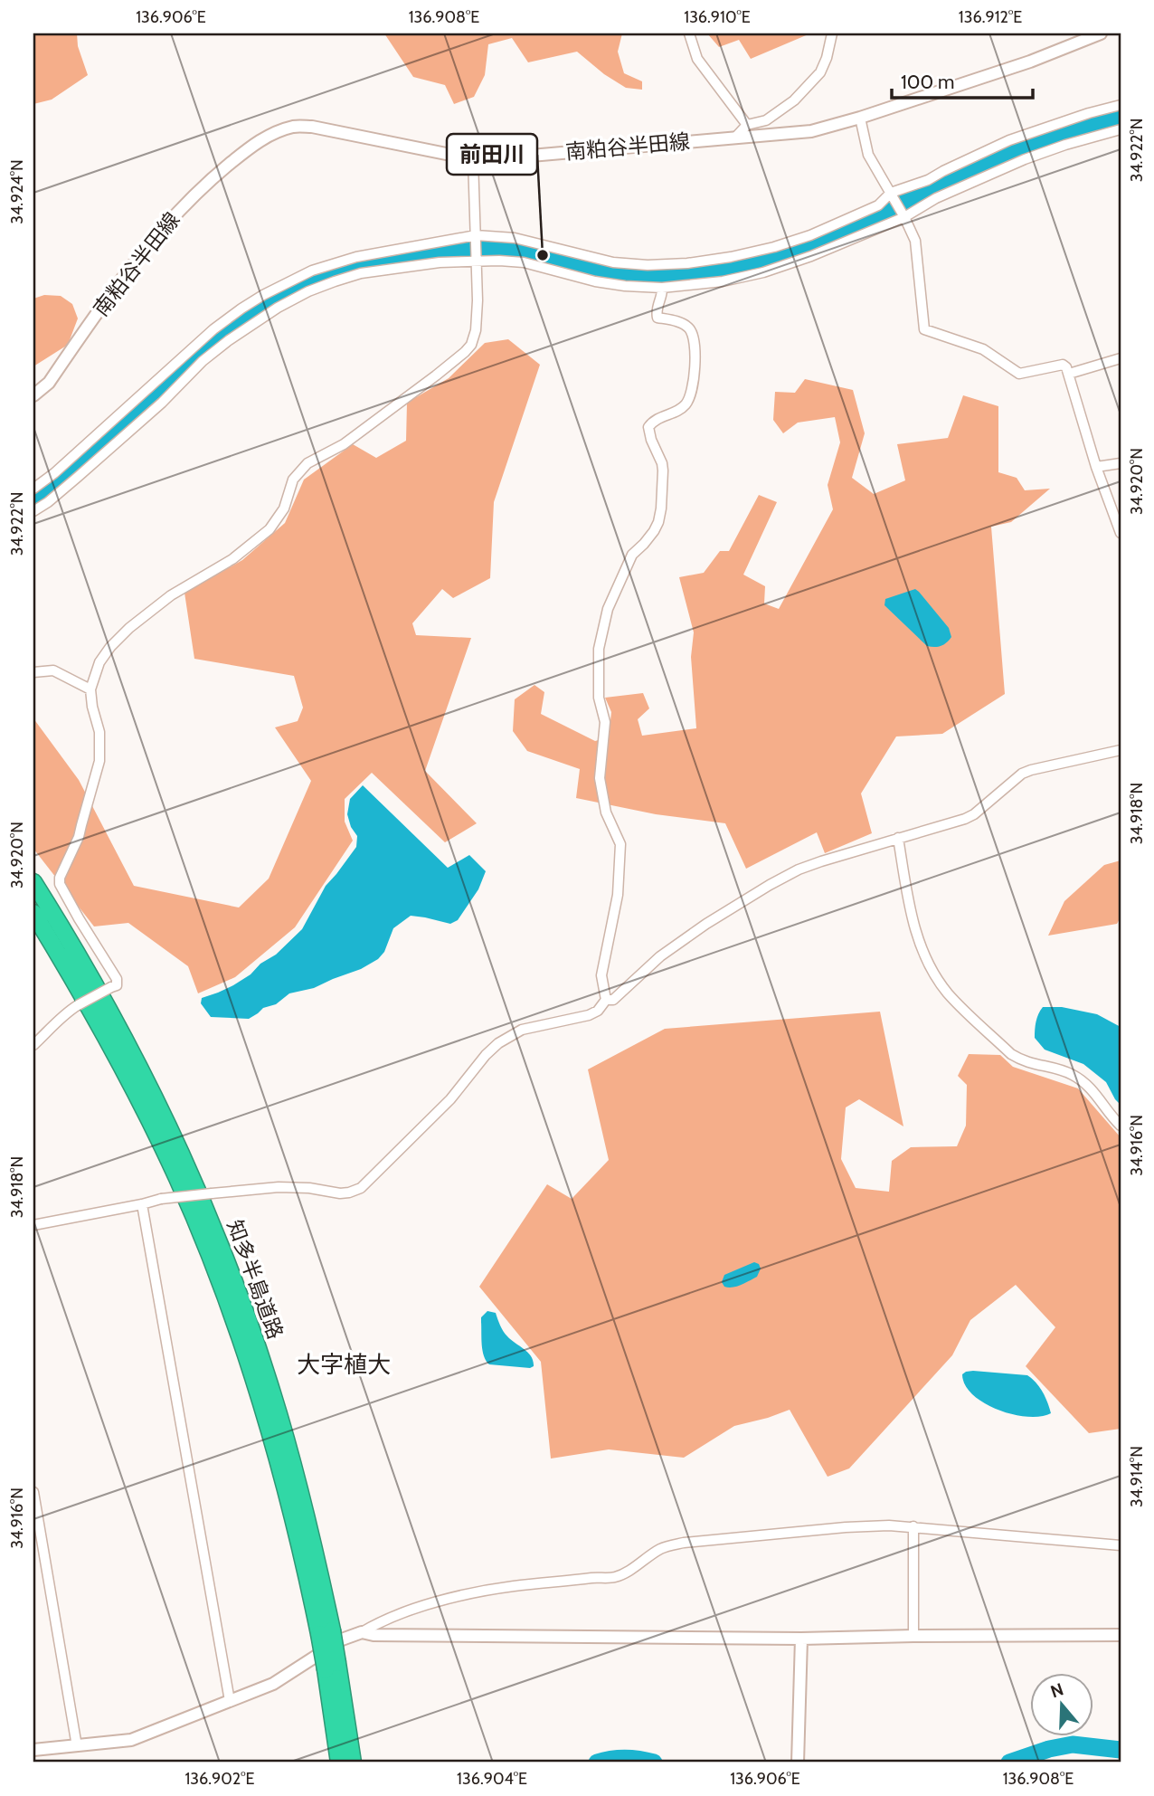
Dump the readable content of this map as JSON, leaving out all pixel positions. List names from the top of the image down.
{
  "streets": {
    "highway": ["知多半島道路"],
    "street": ["南粕谷半田線"]
  },
  "districts": ["大字植大"],
  "places": ["前田川"],
  "scale_bar": "100 m",
  "north": "top",
  "coordinates": [
    "136.906°E",
    "136.908°E",
    "136.910°E",
    "136.912°E",
    "34.922°N",
    "34.924°N",
    "34.920°N",
    "34.918°N",
    "34.916°N",
    "34.914°N",
    "136.902°E",
    "136.904°E"
  ]
}
